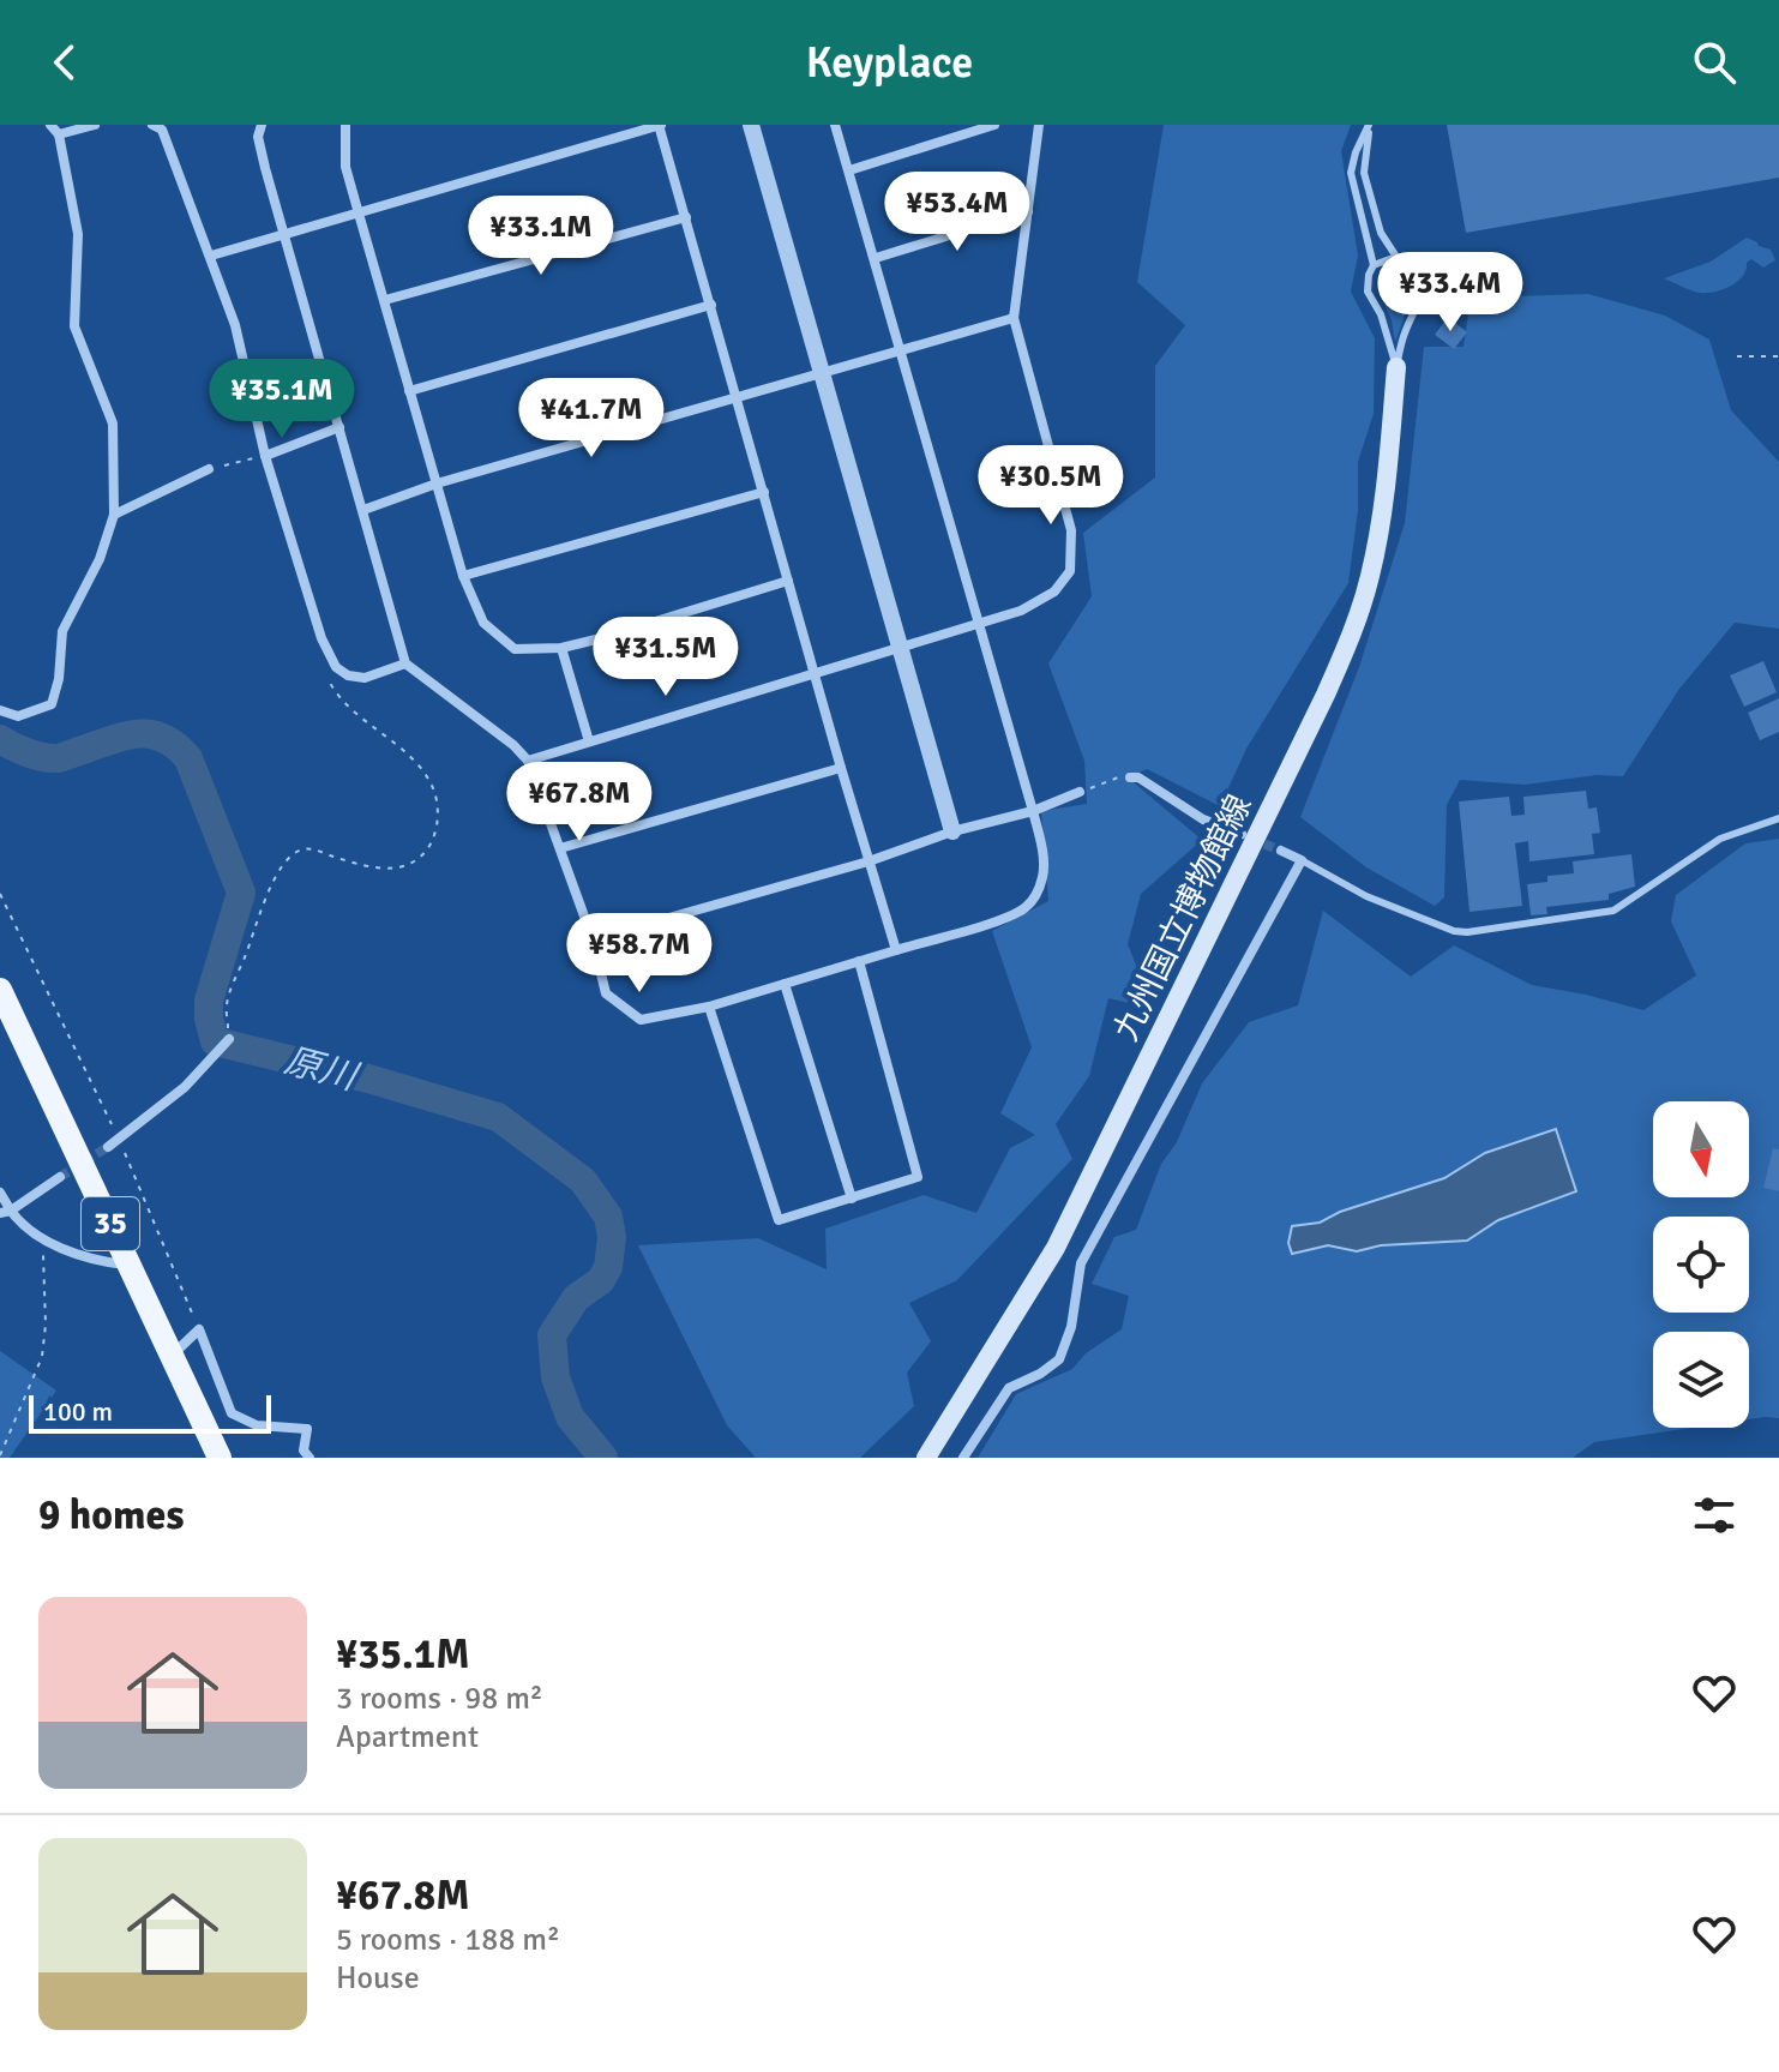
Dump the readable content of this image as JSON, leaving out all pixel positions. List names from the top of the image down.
{
  "streets": {
    "main road": ["九州国立博物館線", "35"]
  },
  "water": ["原川"],
  "scale_bar": "100 m",
  "north": "bottom",
  "page": {
    "header": "Keyplace",
    "price": [
      "¥53.4M",
      "¥33.1M",
      "¥33.4M",
      "¥35.1M",
      "¥41.7M",
      "¥30.5M",
      "¥31.5M",
      "¥67.8M",
      "¥58.7M"
    ],
    "scale": "100 m",
    "heading": "9 homes",
    "list": [
      {
        "name": "¥35.1M",
        "note": "3 rooms · 98 m² · Apartment"
      },
      {
        "name": "¥67.8M",
        "note": "5 rooms · 188 m² · House"
      }
    ]
  }
}
